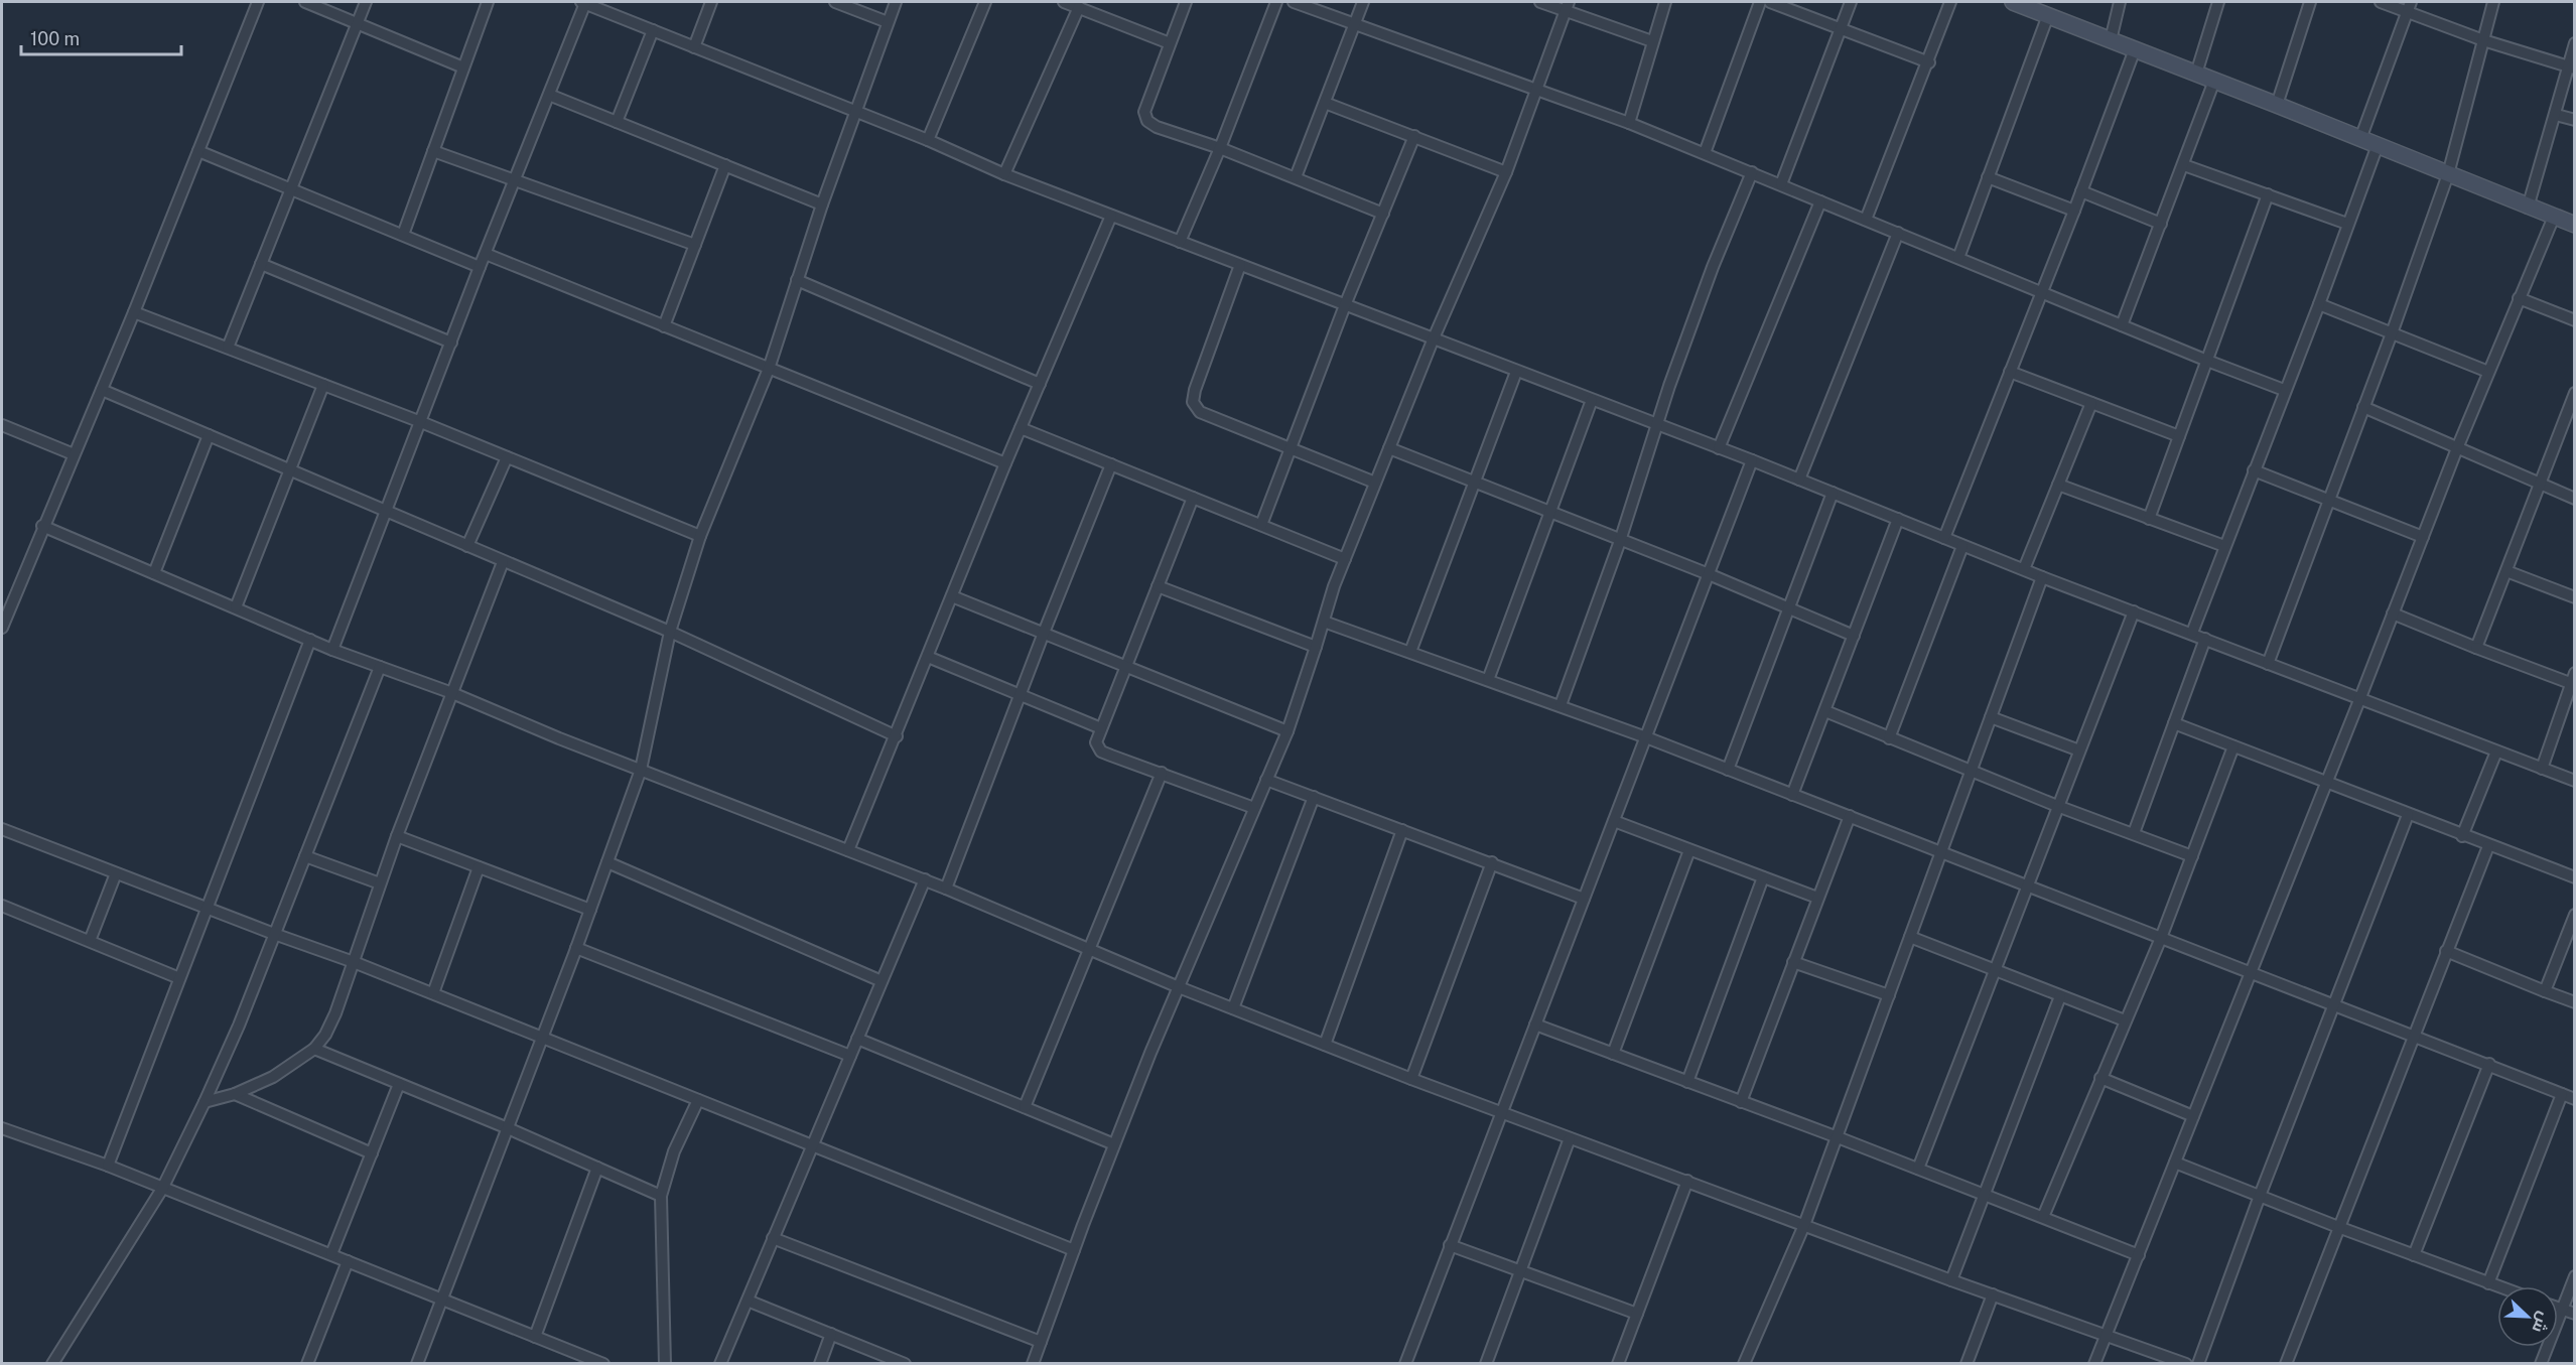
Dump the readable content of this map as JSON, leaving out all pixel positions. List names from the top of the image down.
{
  "scale_bar": "100 m",
  "north": "bottom right"
}
